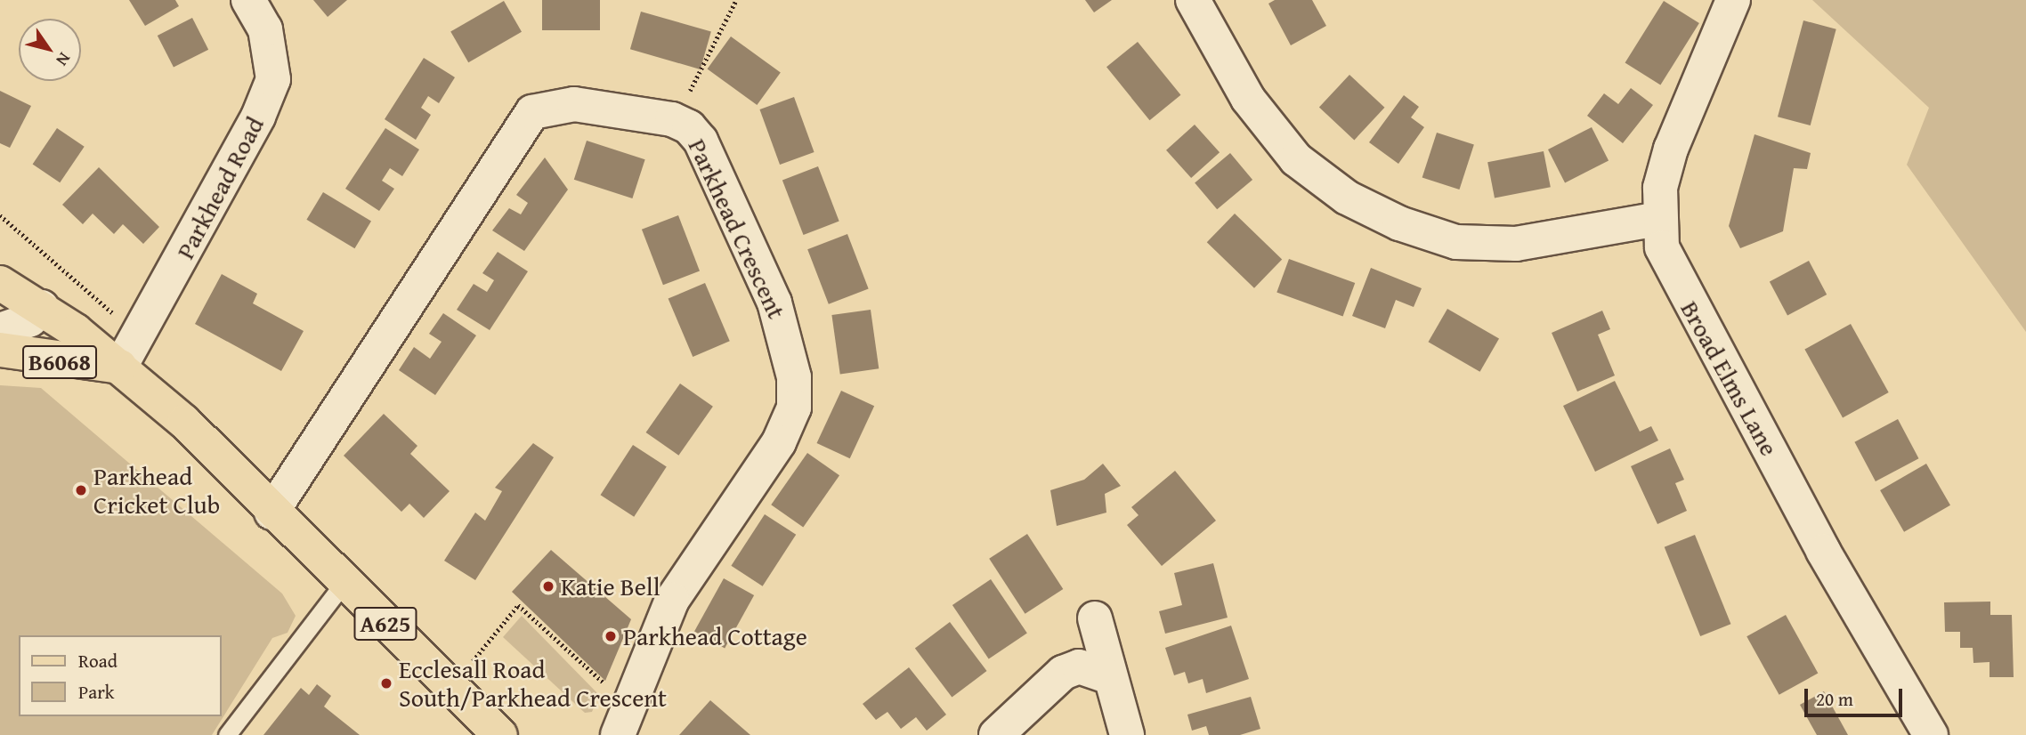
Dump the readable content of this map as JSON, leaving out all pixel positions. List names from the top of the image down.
{
  "streets": {
    "main road": ["B6068", "A625"],
    "street": ["Parkhead Road", "Parkhead Crescent", "Broad Elms Lane"]
  },
  "crossings": [
    ["Parkhead Road", "B6068"],
    ["Parkhead Road", "A625"],
    ["Parkhead Crescent", "A625"],
    ["B6068", "A625"]
  ],
  "places": [
    "Parkhead Cricket Club",
    "Katie Bell",
    "Parkhead Cottage",
    "Ecclesall Road South/Parkhead Crescent"
  ],
  "legend": ["Road", "Park"],
  "scale_bar": "20 m",
  "north": "bottom right"
}
